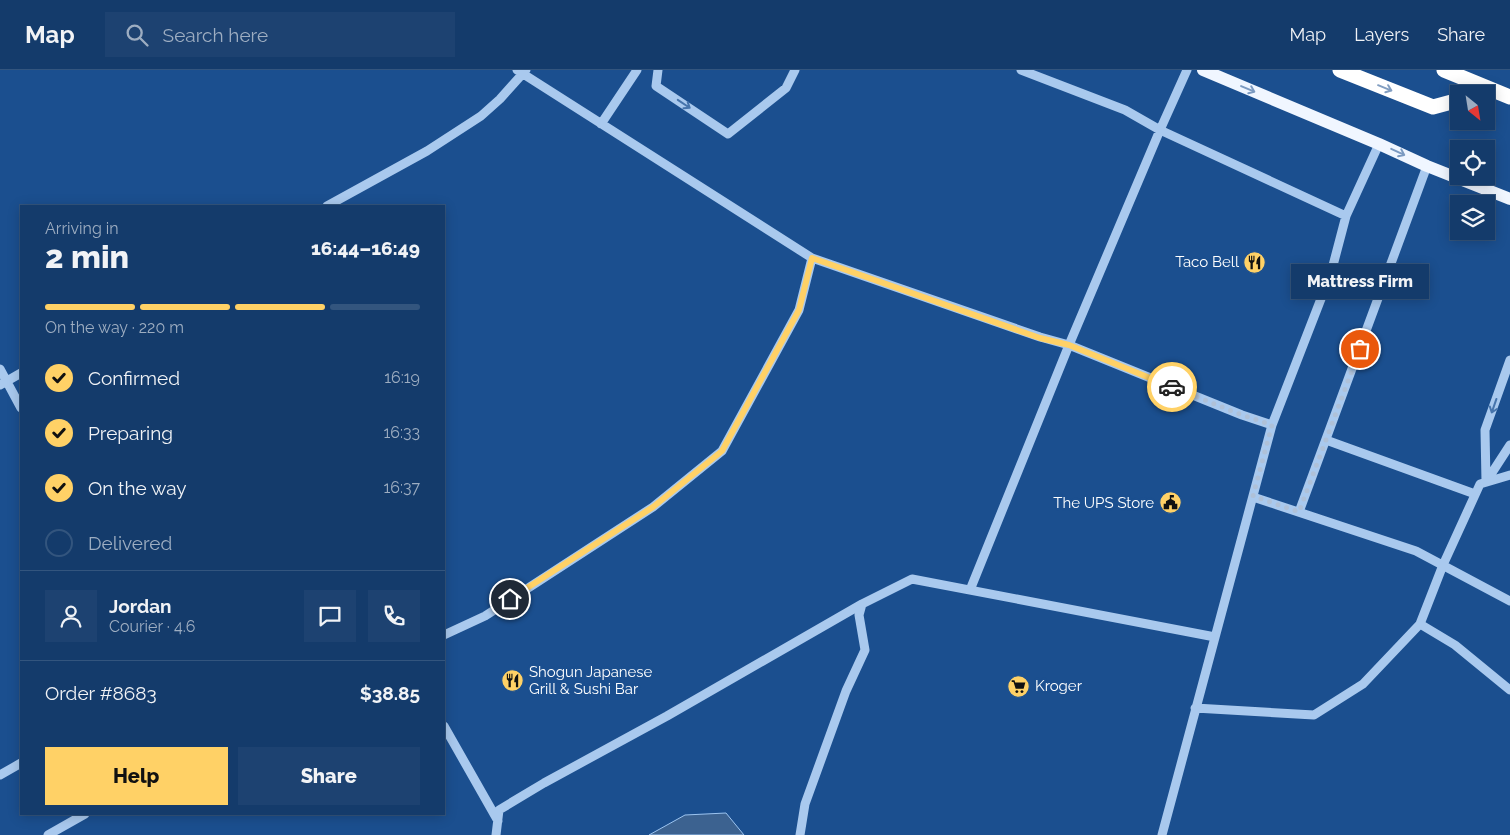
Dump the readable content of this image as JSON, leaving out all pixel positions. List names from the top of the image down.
{
  "places": {
    "restaurant": ["Taco Bell", "Shogun Japanese Grill & Sushi Bar"],
    "other": ["Mattress Firm"],
    "public building": ["The UPS Store"],
    "supermarket": ["Kroger"]
  },
  "north": "bottom right",
  "page": {
    "header": "Map",
    "search": "Search here",
    "nav": ["Map", "Layers", "Share"],
    "heading": ["2 min", "Arriving in", "16:44–16:49"],
    "panel": [
      "Jordan",
      "Courier · 4.6",
      "Order #8683",
      "$38.85"
    ],
    "bubble": "Mattress Firm",
    "bar": "On the way · 220 m",
    "list": [
      ["Confirmed", "16:19"],
      ["Preparing", "16:33"],
      ["On the way", "16:37"],
      "Delivered"
    ],
    "buttons": ["Help", "Share"]
  }
}
